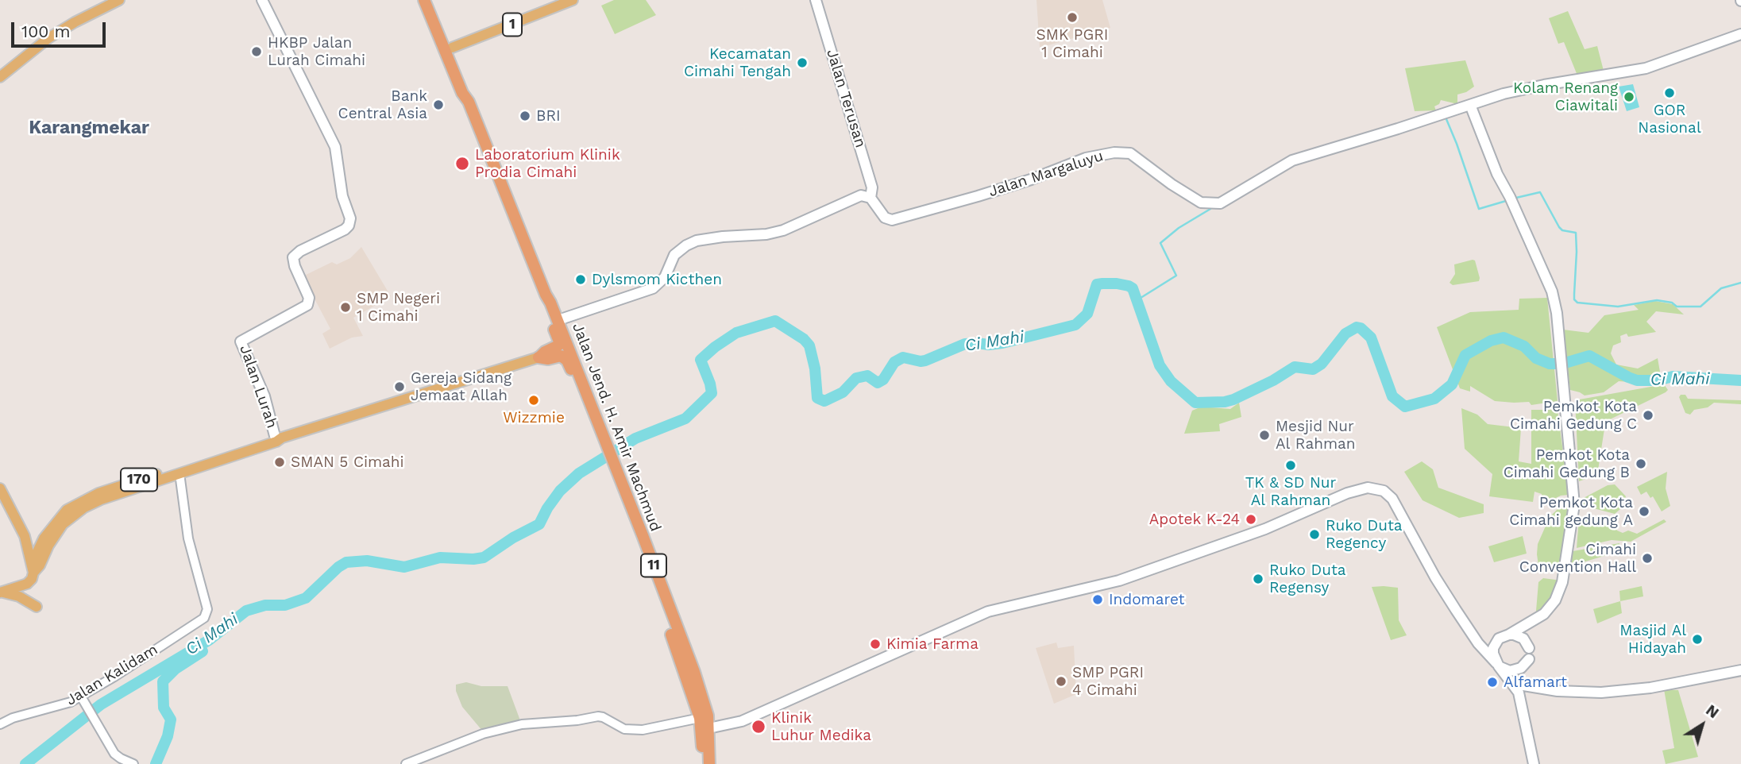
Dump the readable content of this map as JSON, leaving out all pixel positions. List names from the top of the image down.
{
  "streets": {
    "highway": ["Jalan Jend. H. Amir Machmud", "11"],
    "main road": [
      "1",
      "Jalan Terusan",
      "Jalan Margaluyu",
      "Jalan Lurah",
      "170"
    ],
    "street": ["Jalan Kalidam"]
  },
  "crossings": [
    ["1", "Jalan Jend. H. Amir Machmud"],
    ["Jalan Terusan", "Jalan Margaluyu"],
    ["Jalan Lurah", "170"],
    ["Jalan Jend. H. Amir Machmud", "170"],
    ["170", "Jalan Kalidam"]
  ],
  "districts": ["Karangmekar"],
  "water": ["Ci Mahi"],
  "places": [
    "SMK PGRI 1 Cimahi",
    "HKBP Jalan Lurah Cimahi",
    "Kecamatan Cimahi Tengah",
    "GOR Nasional",
    "Kolam Renang Ciawitali",
    "Bank Central Asia",
    "BRI",
    "Laboratorium Klinik Prodia Cimahi",
    "Dylsmom Kicthen",
    "SMP Negeri 1 Cimahi",
    "Gereja Sidang Jemaat Allah",
    "Wizzmie",
    "Pemkot Kota Cimahi Gedung C",
    "Mesjid Nur Al Rahman",
    "SMAN 5 Cimahi",
    "Pemkot Kota Cimahi Gedung B",
    "TK & SD Nur Al Rahman",
    "Pemkot Kota Cimahi gedung A",
    "Apotek K-24",
    "Ruko Duta Regency",
    "Cimahi Convention Hall",
    "Ruko Duta Regensy",
    "Indomaret",
    "Masjid Al Hidayah",
    "Kimia Farma",
    "SMP PGRI 4 Cimahi",
    "Alfamart",
    "Klinik Luhur Medika"
  ],
  "scale_bar": "100 m",
  "north": "top right"
}
